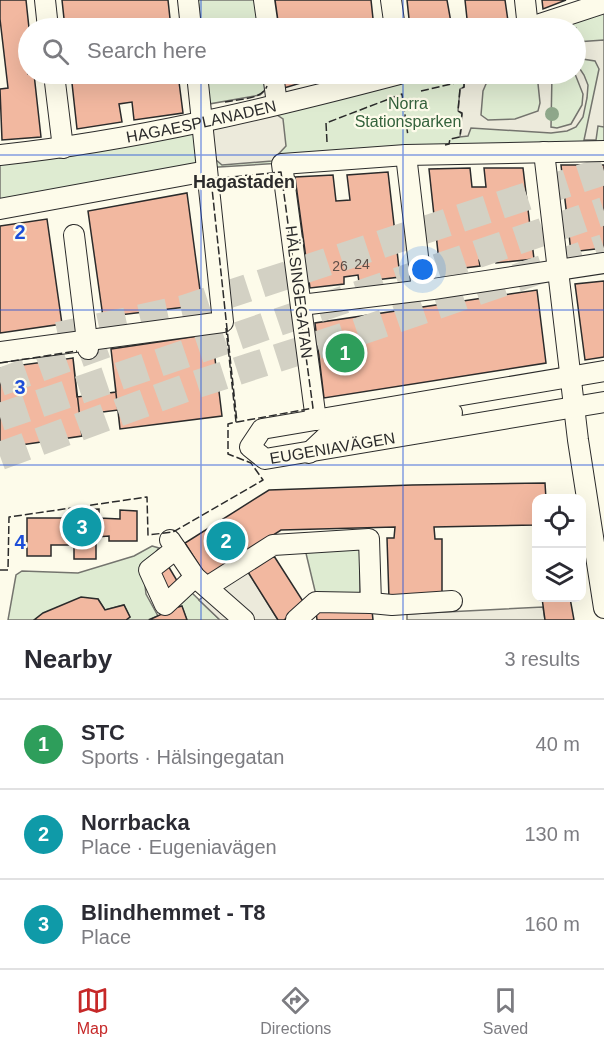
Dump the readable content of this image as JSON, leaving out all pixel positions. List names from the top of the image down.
{
  "streets": {
    "street": ["HAGAESPLANADEN", "HÄLSINGEGATAN", "EUGENIAVÄGEN"]
  },
  "crossings": [
    ["HÄLSINGEGATAN", "EUGENIAVÄGEN"]
  ],
  "districts": ["Hagastaden"],
  "parks": ["Norra Stationsparken"],
  "house_numbers": ["24", "26"],
  "page": {
    "search": "Search here",
    "pins": ["1", "3", "2"],
    "heading": ["Nearby", "3 results"],
    "list": [
      {
        "mark": "1",
        "name": "STC",
        "note": "Sports · Hälsingegatan",
        "value": "40 m"
      },
      {
        "mark": "2",
        "name": "Norrbacka",
        "note": "Place · Eugeniavägen",
        "value": "130 m"
      },
      {
        "mark": "3",
        "name": "Blindhemmet - T8",
        "note": "Place",
        "value": "160 m"
      }
    ],
    "nav": ["Map", "Directions", "Saved"]
  },
  "grid": {
    "rows": ["2", "3", "4"]
  }
}
